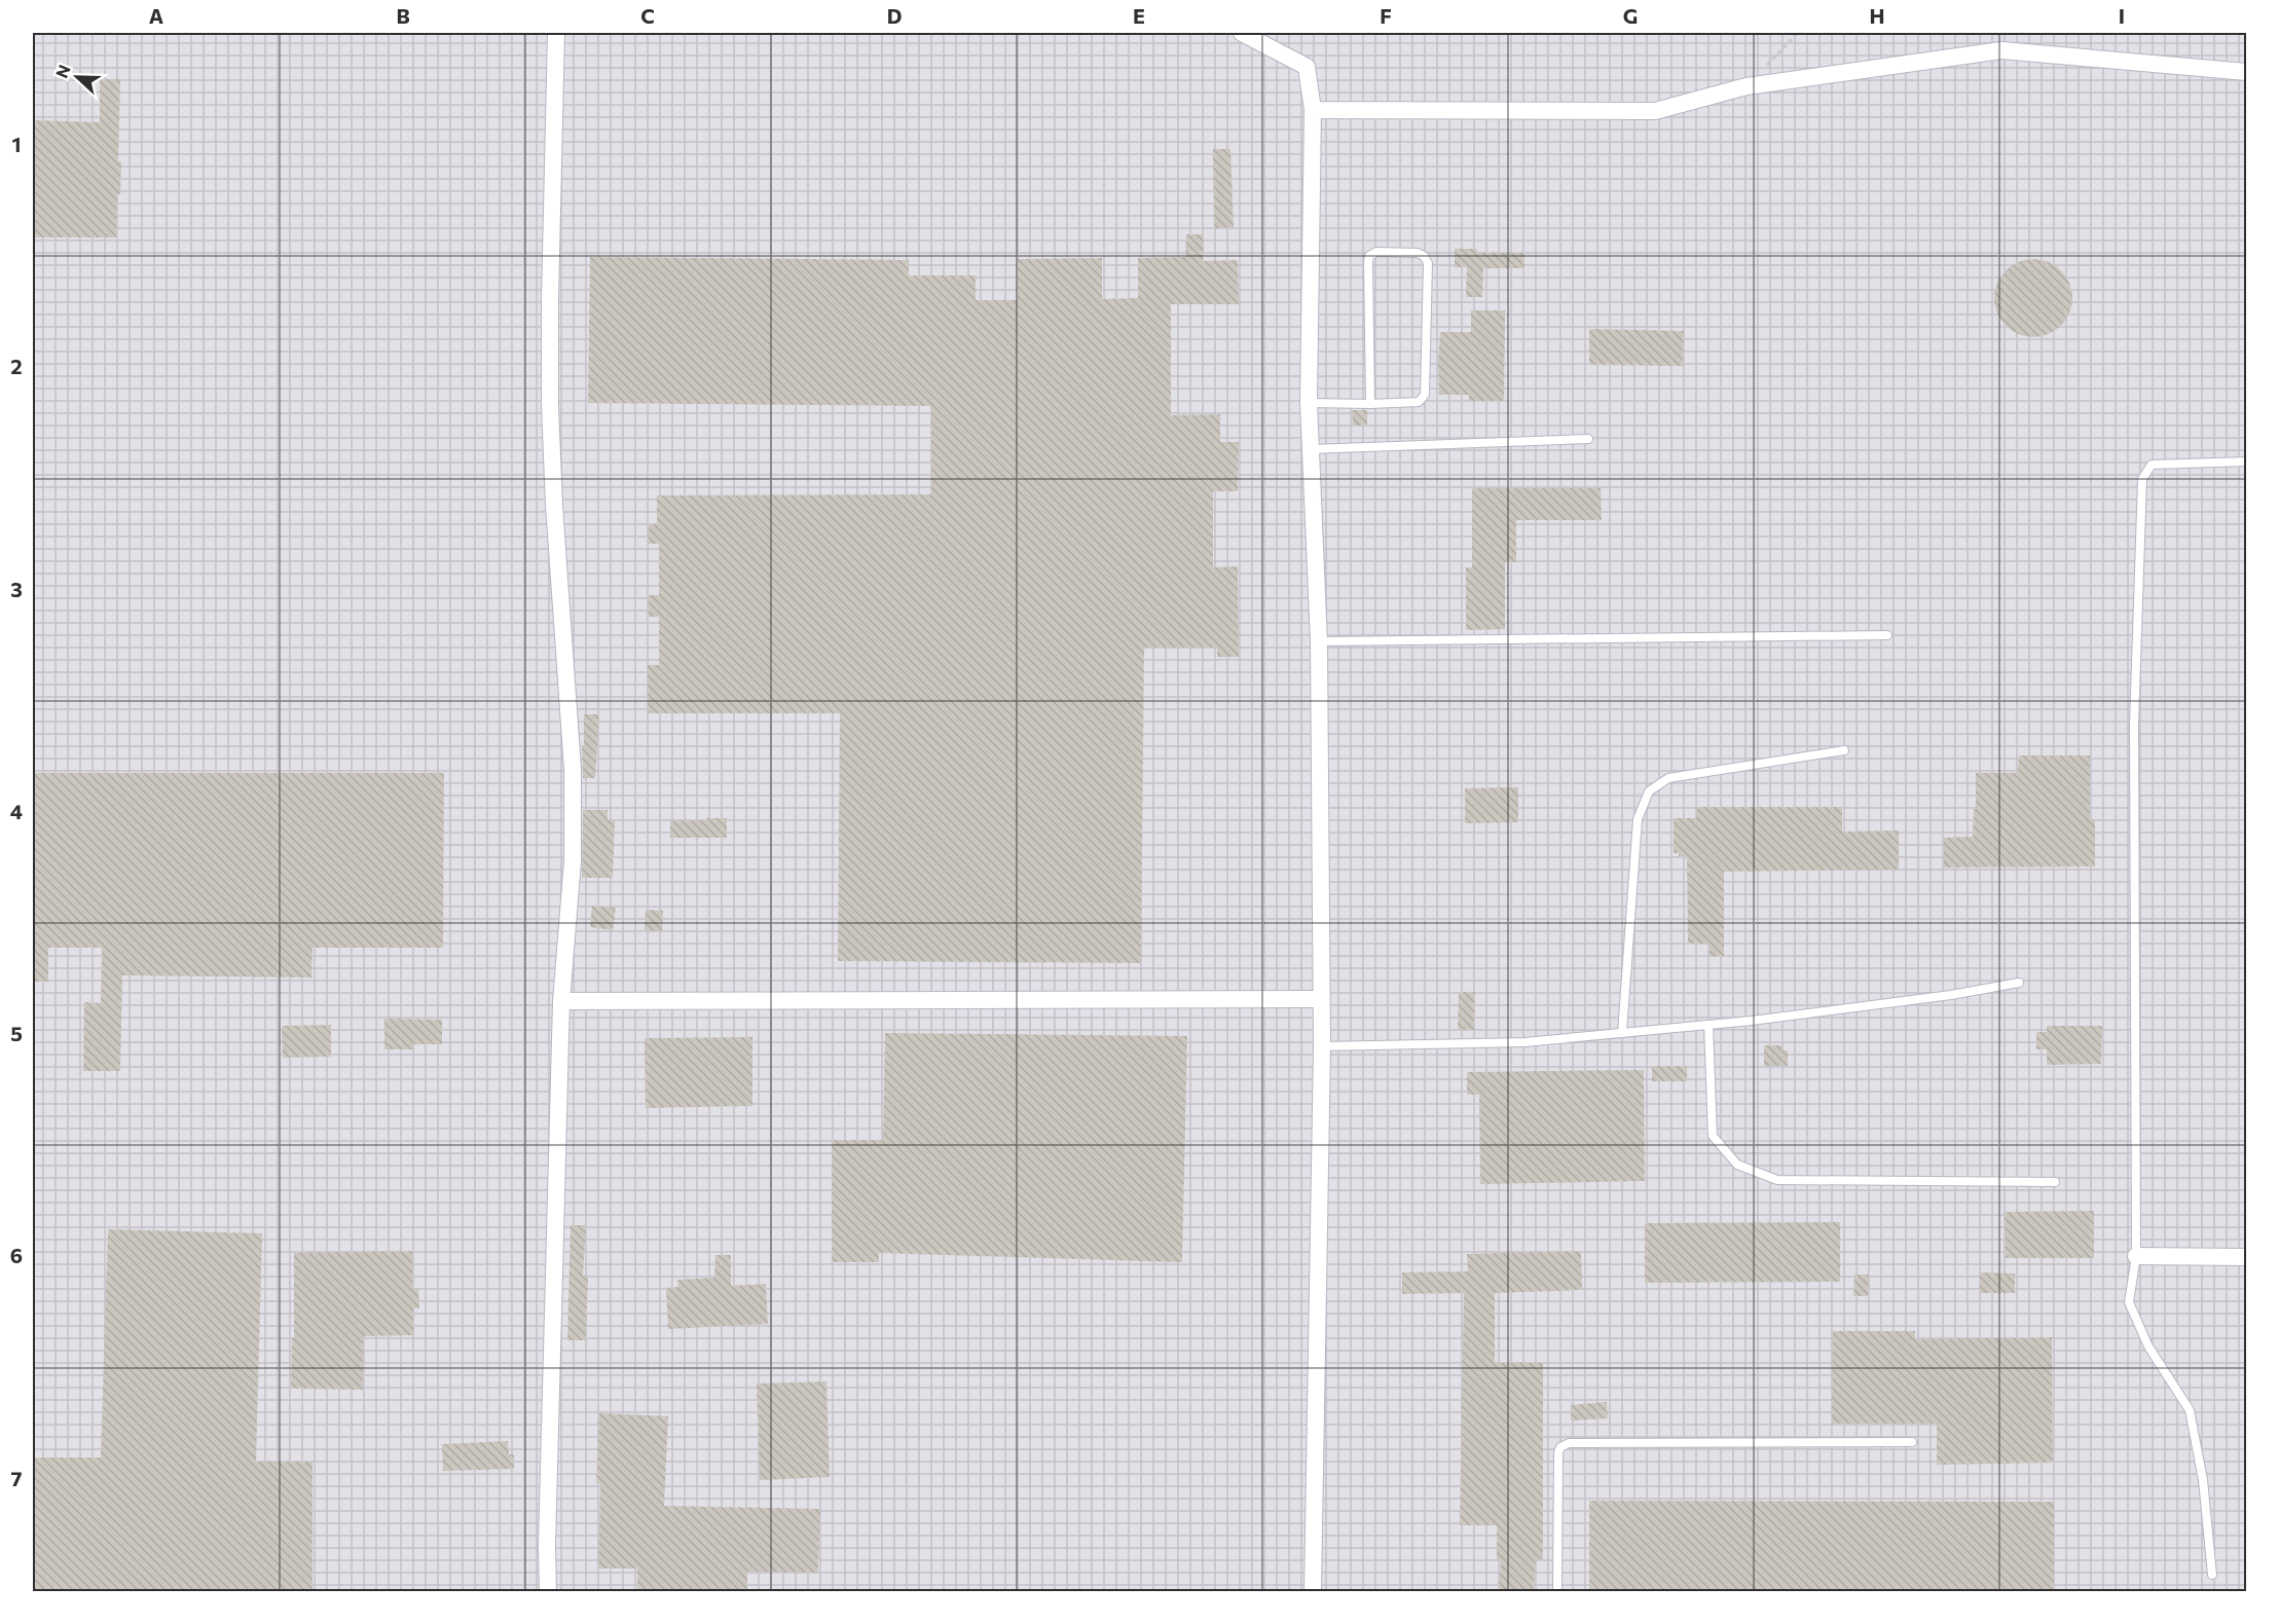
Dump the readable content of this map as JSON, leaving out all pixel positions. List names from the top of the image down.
{
  "north": "left",
  "grid": {
    "columns": [
      "A",
      "B",
      "C",
      "D",
      "E",
      "F",
      "G",
      "H",
      "I"
    ],
    "rows": [
      "1",
      "2",
      "3",
      "4",
      "5",
      "6",
      "7"
    ]
  }
}
